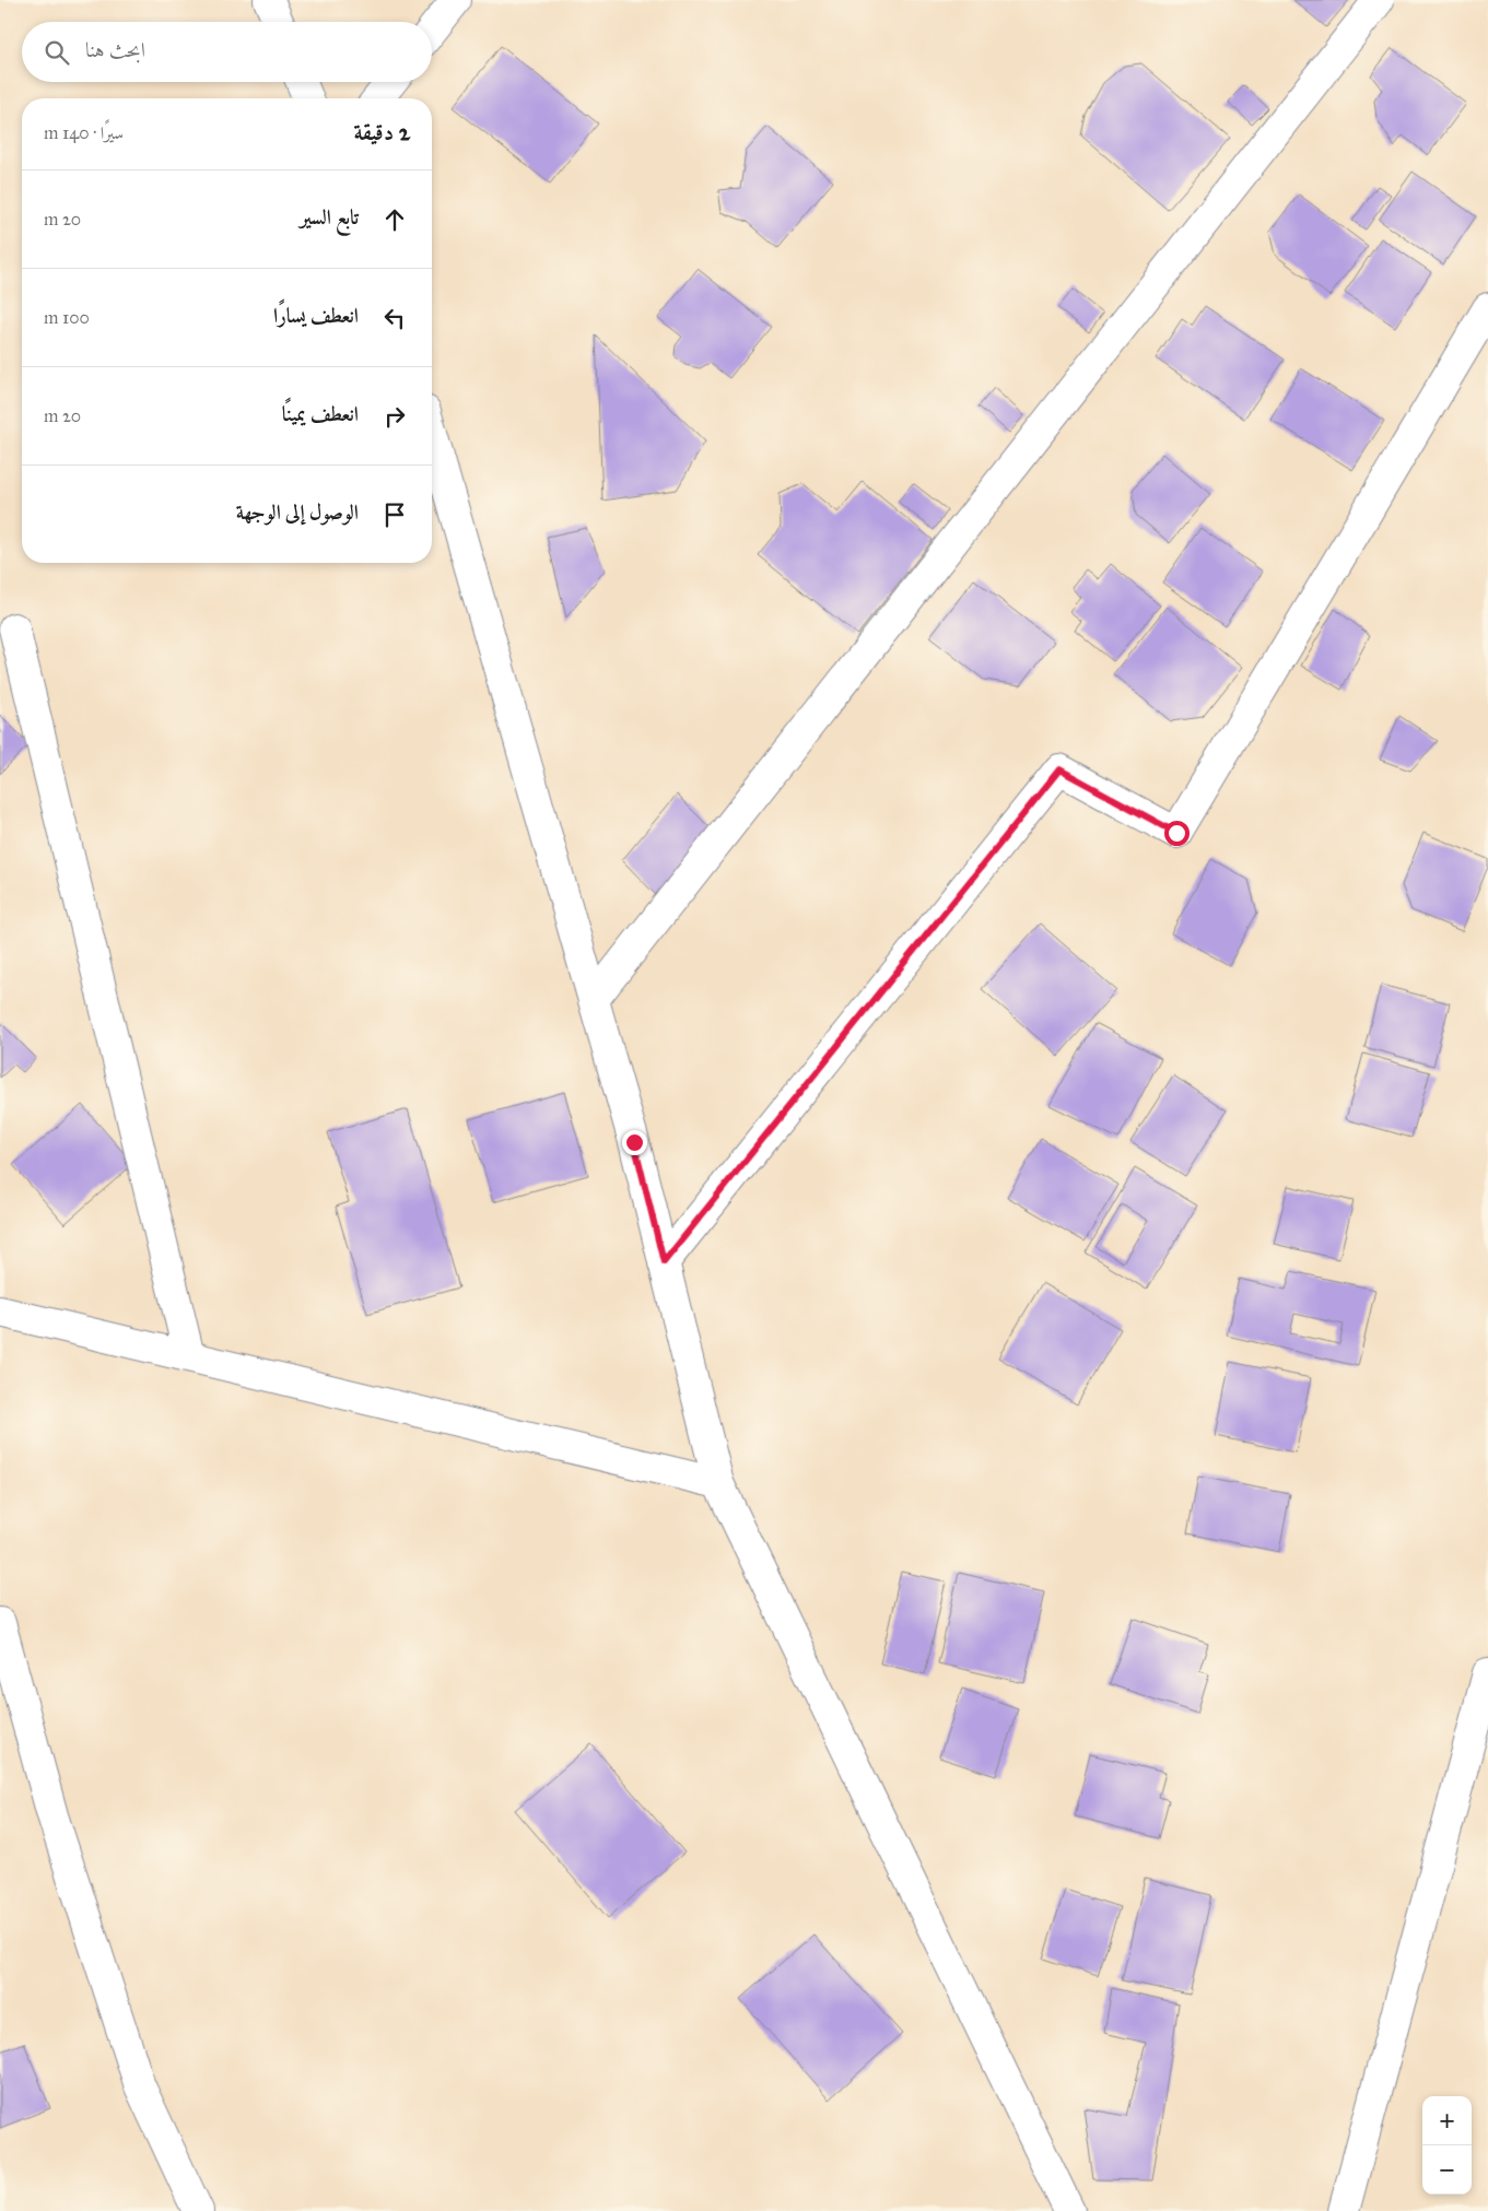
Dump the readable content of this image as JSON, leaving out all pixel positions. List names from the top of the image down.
{
  "page": {
    "search": "ابحث هنا",
    "heading": ["2 دقيقة", "سيرًا · 140 m"],
    "list": [
      ["تابع السير", "20 m"],
      ["انعطف يسارًا", "100 m"],
      ["انعطف يمينًا", "20 m"],
      "الوصول إلى الوجهة"
    ],
    "map_buttons": ["+", "−"]
  }
}
